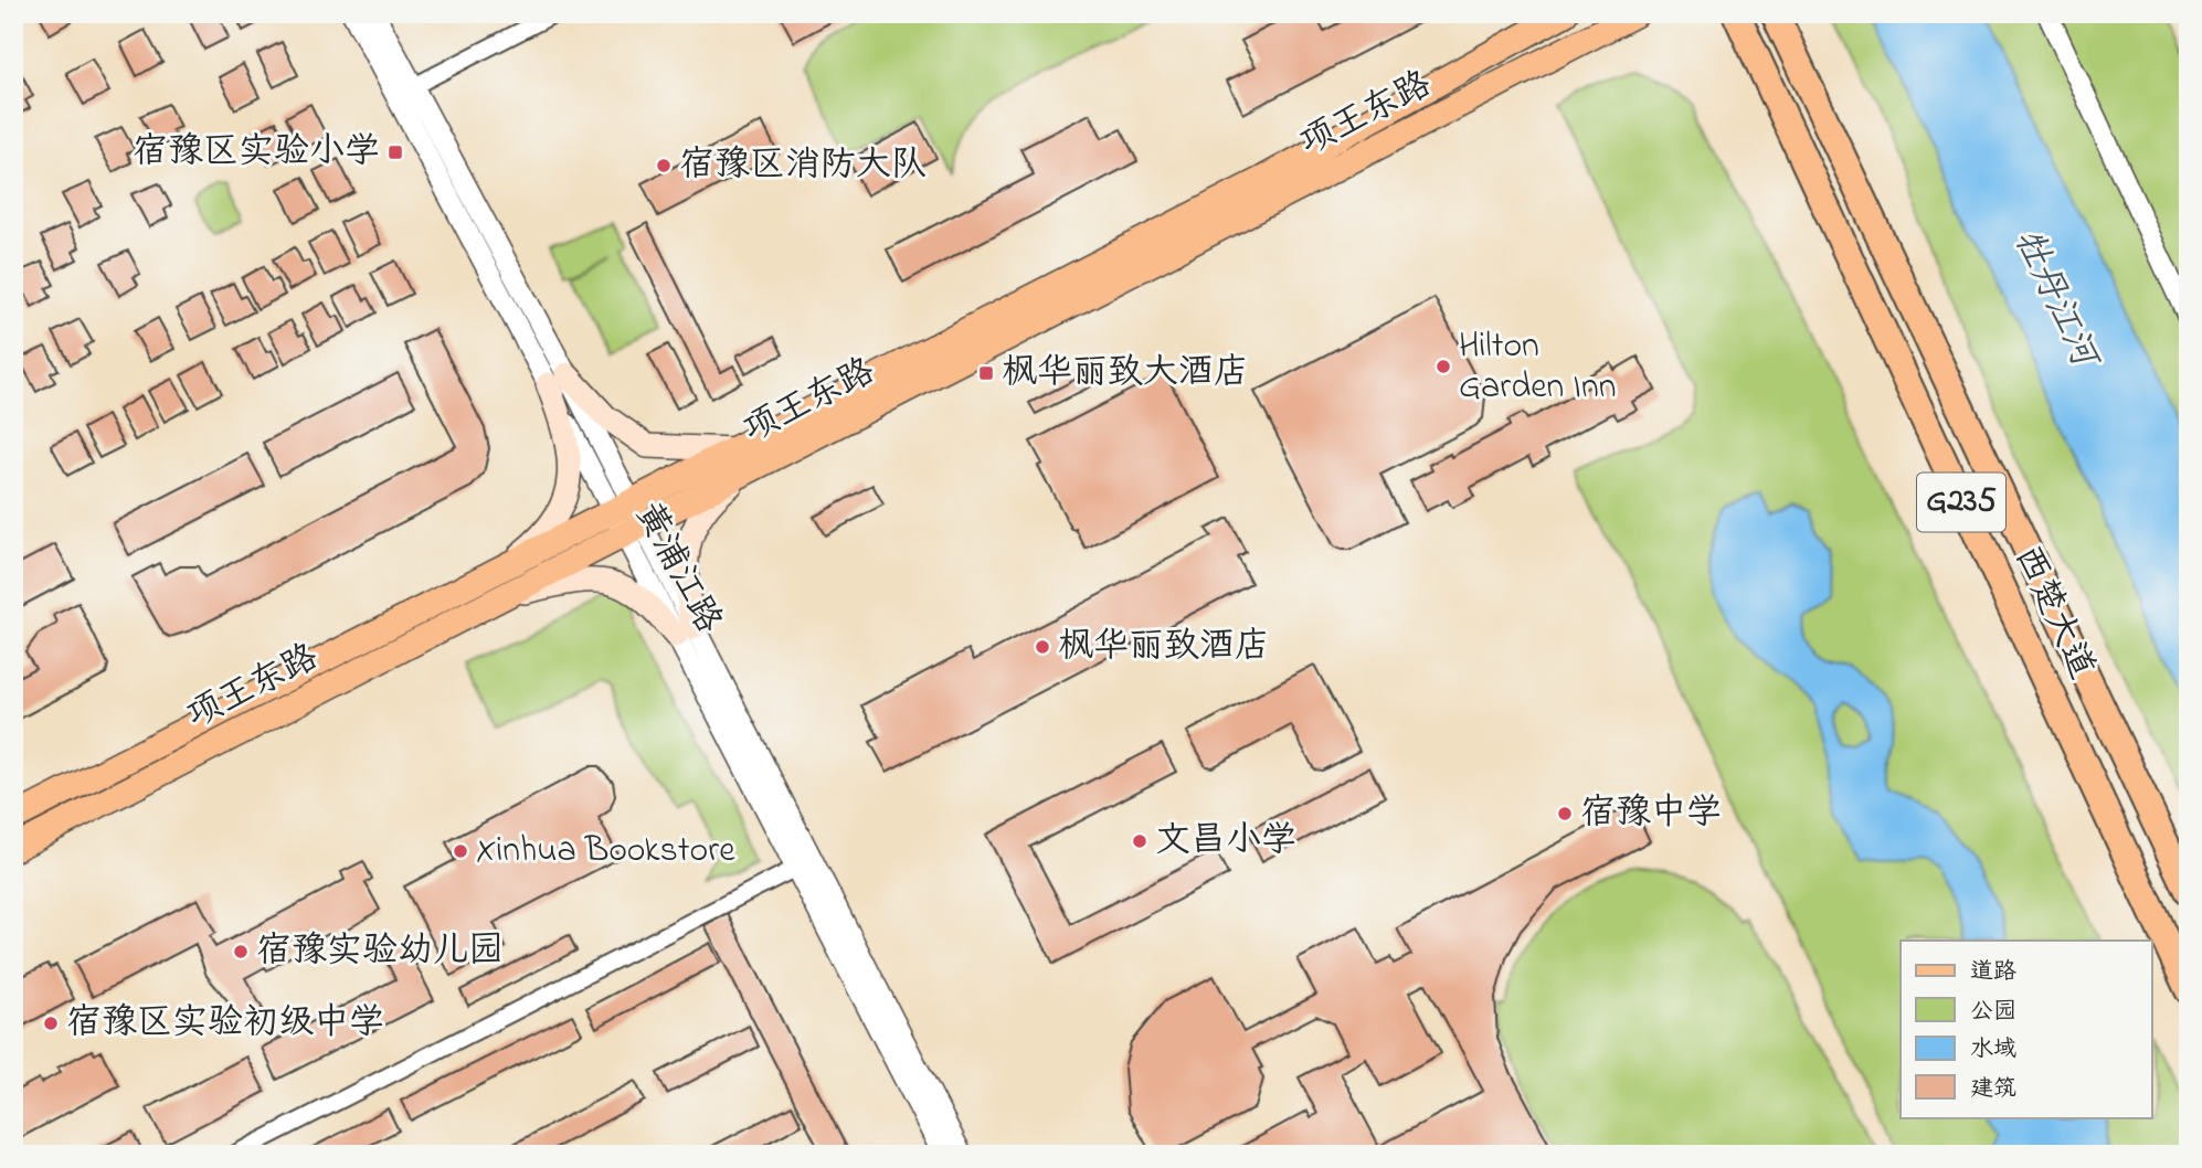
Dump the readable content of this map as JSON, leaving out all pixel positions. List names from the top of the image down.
{
  "streets": {
    "highway": ["G235", "西楚大道"],
    "main road": ["项王东路"],
    "street": ["黄浦江路"]
  },
  "crossings": [
    ["项王东路", "黄浦江路"]
  ],
  "water": ["牡丹江河"],
  "places": {
    "transit": ["宿豫区实验小学", "枫华丽致大酒店"],
    "other": [
      "宿豫区消防大队",
      "Hilton Garden Inn",
      "枫华丽致酒店",
      "宿豫中学",
      "文昌小学",
      "Xinhua Bookstore",
      "宿豫实验幼儿园",
      "宿豫区实验初级中学"
    ]
  },
  "legend": [
    "道路",
    "公园",
    "水域",
    "建筑"
  ]
}
